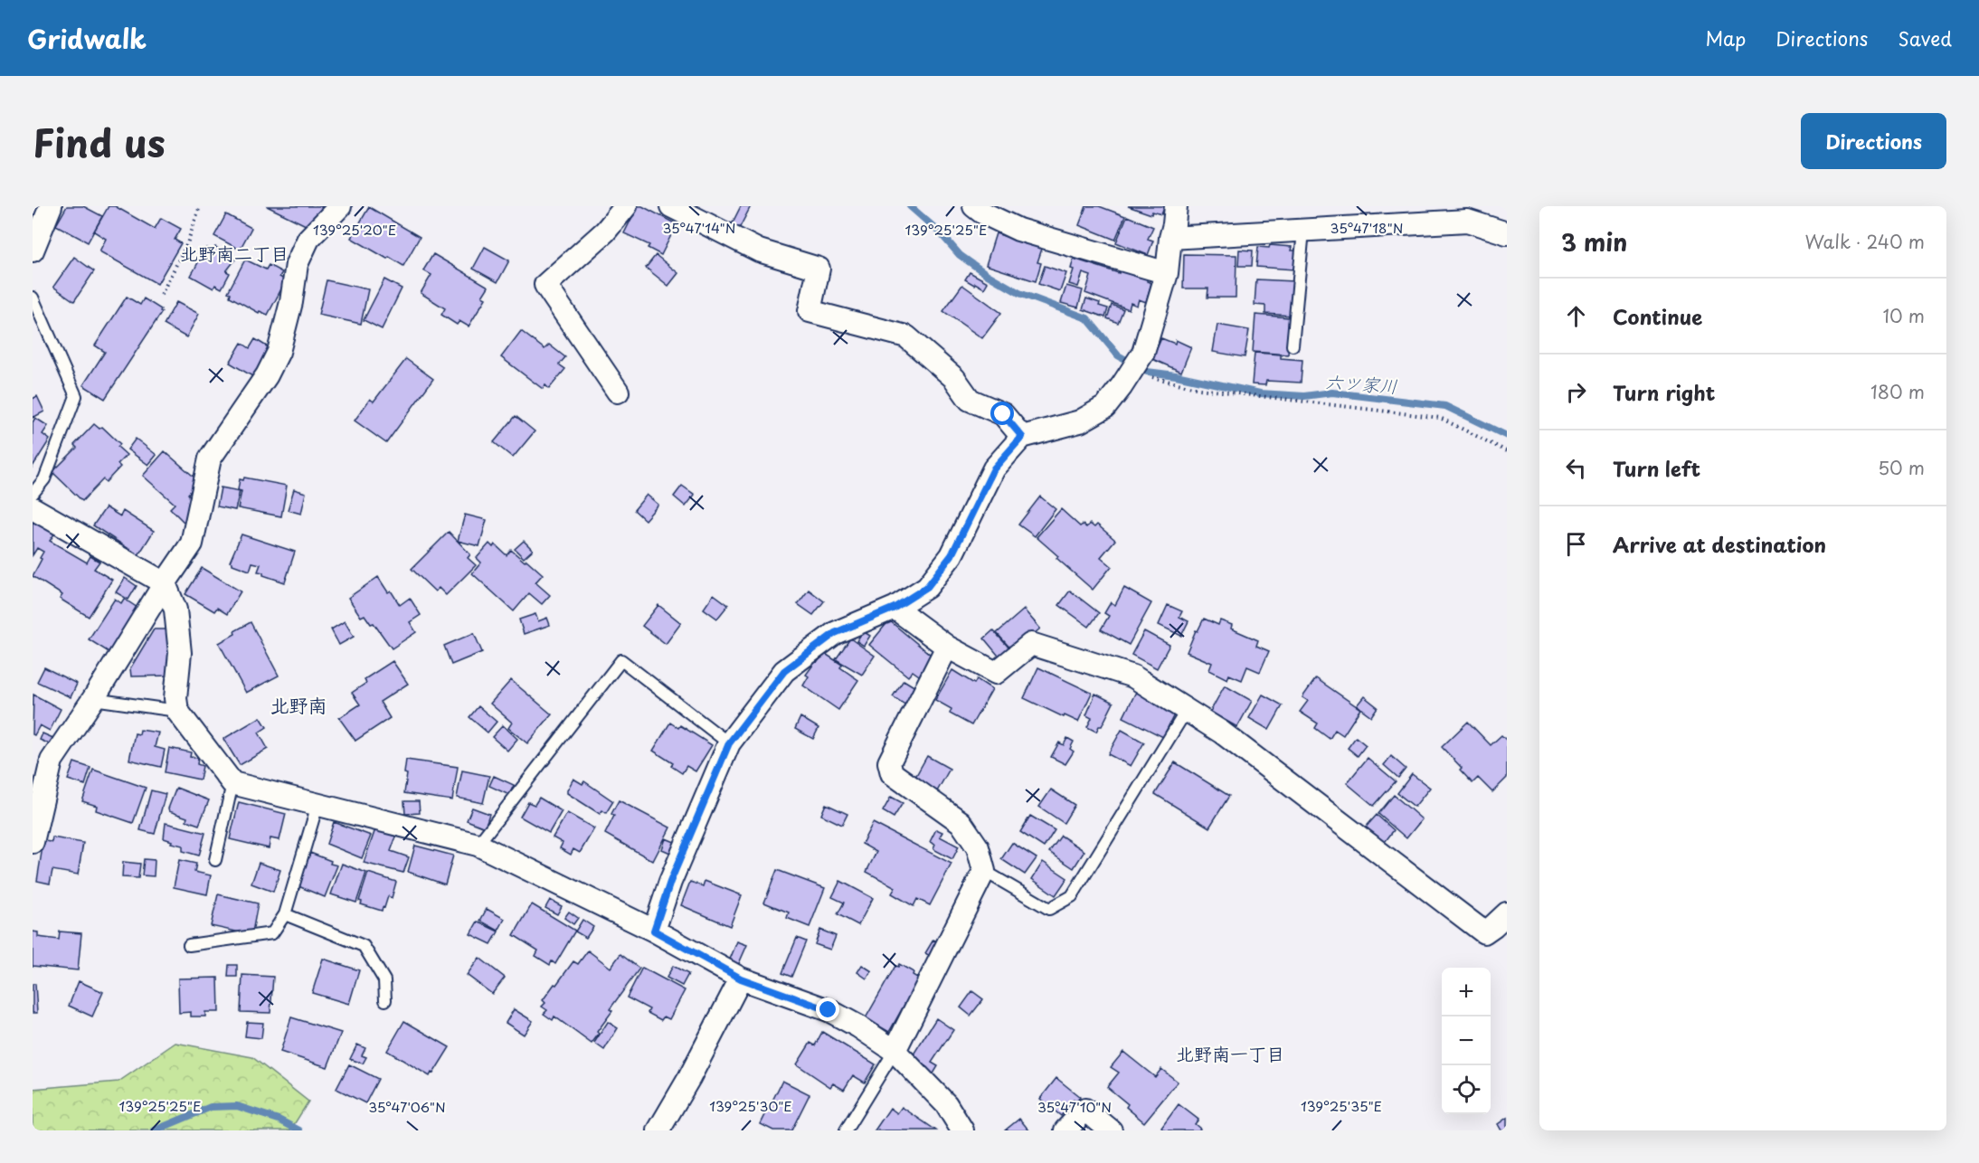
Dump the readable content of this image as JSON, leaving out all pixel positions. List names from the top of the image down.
{
  "districts": ["北野南二丁目", "北野南", "北野南一丁目"],
  "water": ["六ツ家川"],
  "page": {
    "header": "Gridwalk",
    "nav": ["Map", "Directions", "Saved"],
    "title": "Find us",
    "buttons": "Directions",
    "heading": ["3 min", "Walk · 240 m"],
    "list": [
      ["Continue", "10 m"],
      ["Turn right", "180 m"],
      ["Turn left", "50 m"],
      "Arrive at destination"
    ],
    "map_buttons": ["+", "−"]
  },
  "coordinates": [
    "35°47'14\"N",
    "35°47'18\"N",
    "139°25'20\"E",
    "139°25'25\"E",
    "139°25'30\"E",
    "139°25'35\"E",
    "35°47'06\"N",
    "35°47'10\"N"
  ]
}
